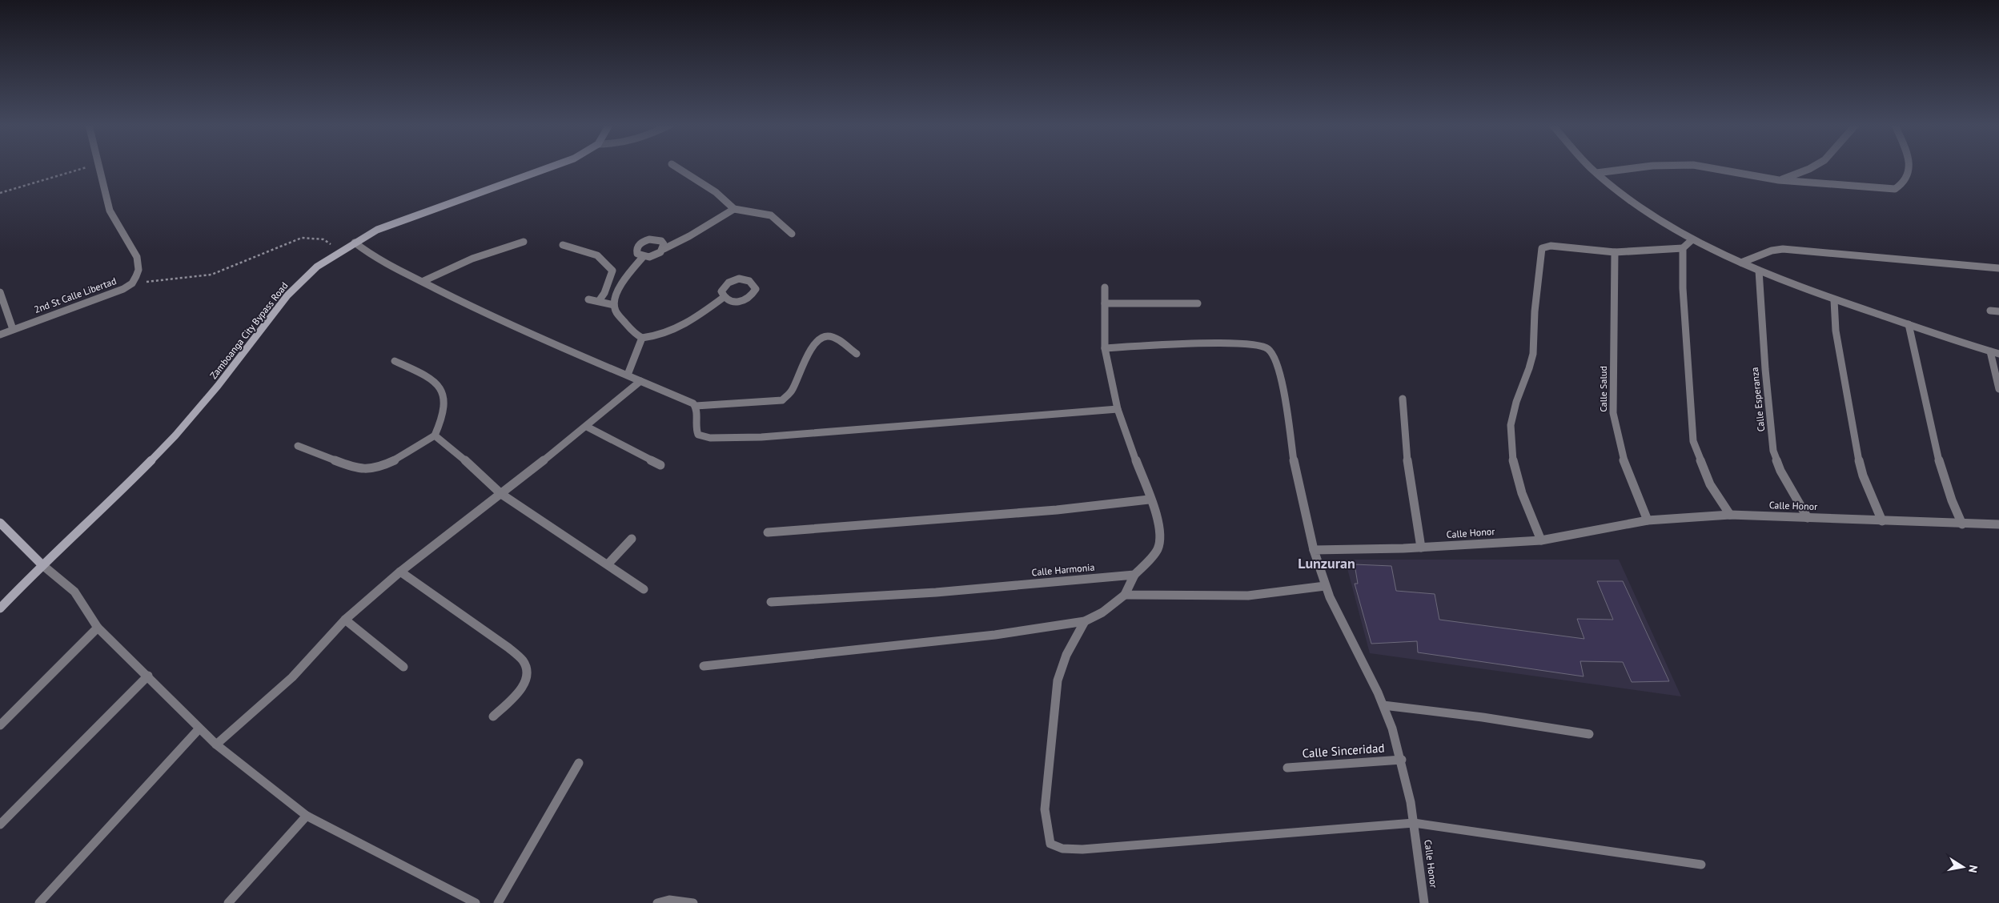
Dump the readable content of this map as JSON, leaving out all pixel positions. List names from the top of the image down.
{
  "streets": {
    "main road": ["Zamboanga City Bypass Road"],
    "street": [
      "2nd St Calle Libertad",
      "Calle Salud",
      "Calle Esperanza",
      "Calle Honor",
      "Calle Harmonia",
      "Calle Sinceridad"
    ]
  },
  "crossings": [
    ["Calle Salud", "Calle Honor"],
    ["Calle Esperanza", "Calle Honor"],
    ["Calle Honor", "Calle Sinceridad"]
  ],
  "districts": ["Lunzuran"],
  "north": "right"
}
